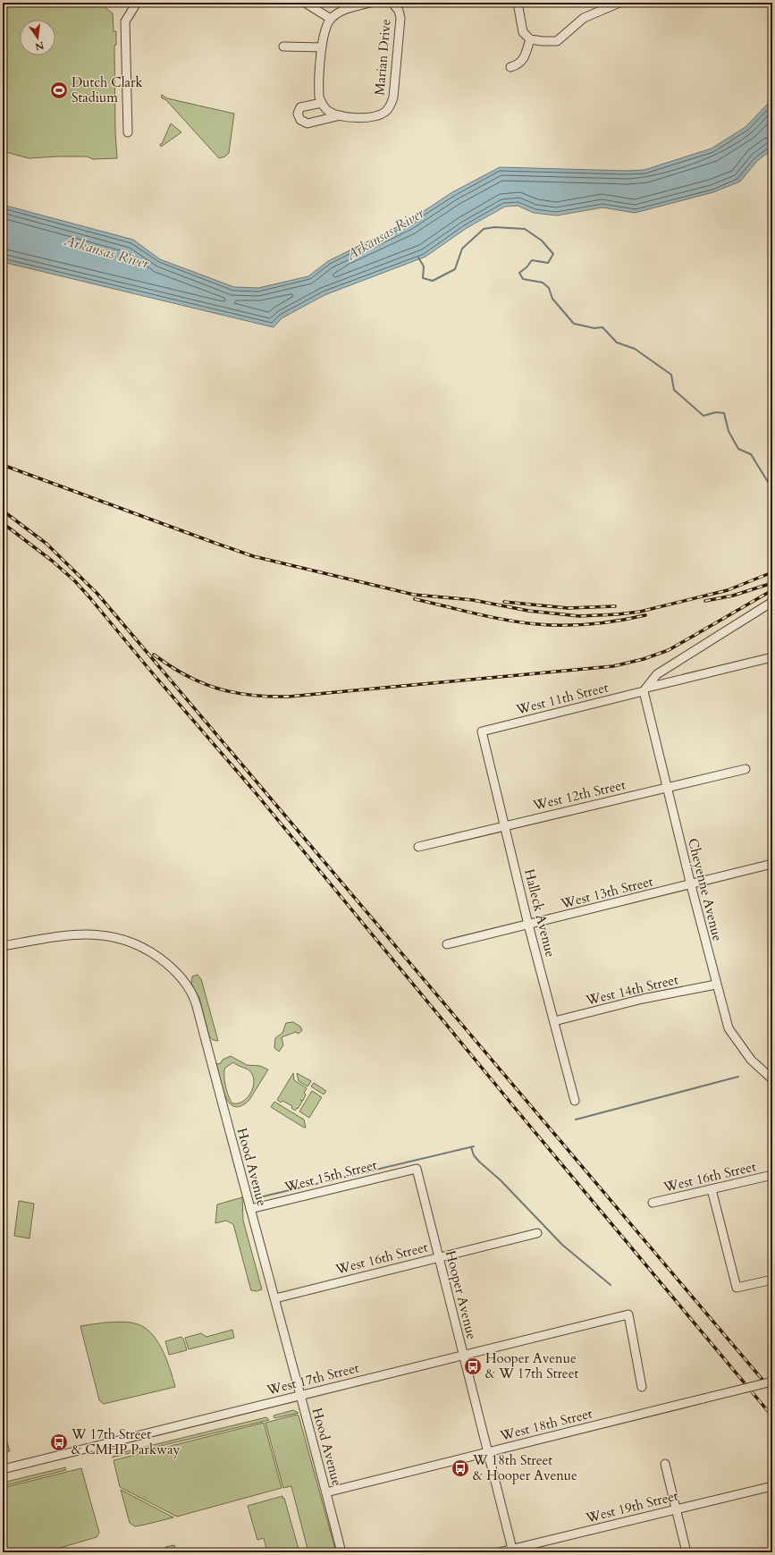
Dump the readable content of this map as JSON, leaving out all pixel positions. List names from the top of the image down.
{
  "streets": {
    "street": [
      "Marian Drive",
      "West 11th Street",
      "West 12th Street",
      "Cheyenne Avenue",
      "West 13th Street",
      "Halleck Avenue",
      "West 14th Street",
      "Hood Avenue",
      "West 15th Street",
      "West 16th Street",
      "Hooper Avenue",
      "West 17th Street",
      "West 18th Street",
      "West 19th Street"
    ]
  },
  "crossings": [
    ["West 11th Street", "Cheyenne Avenue"],
    ["West 11th Street", "Halleck Avenue"],
    ["West 12th Street", "Cheyenne Avenue"],
    ["West 12th Street", "Halleck Avenue"],
    ["Cheyenne Avenue", "West 13th Street"],
    ["Cheyenne Avenue", "West 14th Street"],
    ["West 13th Street", "Halleck Avenue"],
    ["Halleck Avenue", "West 14th Street"],
    ["Hood Avenue", "West 15th Street"],
    ["Hood Avenue", "West 16th Street"],
    ["Hood Avenue", "West 17th Street"],
    ["Hood Avenue", "West 18th Street"],
    ["West 15th Street", "Hooper Avenue"],
    ["West 16th Street", "Hooper Avenue"],
    ["Hooper Avenue", "West 17th Street"],
    ["Hooper Avenue", "West 18th Street"],
    ["Hooper Avenue", "West 19th Street"]
  ],
  "water": ["Arkansas River"],
  "places": {
    "sports": ["Dutch Clark Stadium"],
    "bus stop": ["Hooper Avenue & W 17th Street", "W 17th Street & CMHP Parkway", "W 18th Street & Hooper Avenue"]
  },
  "north": "bottom"
}
